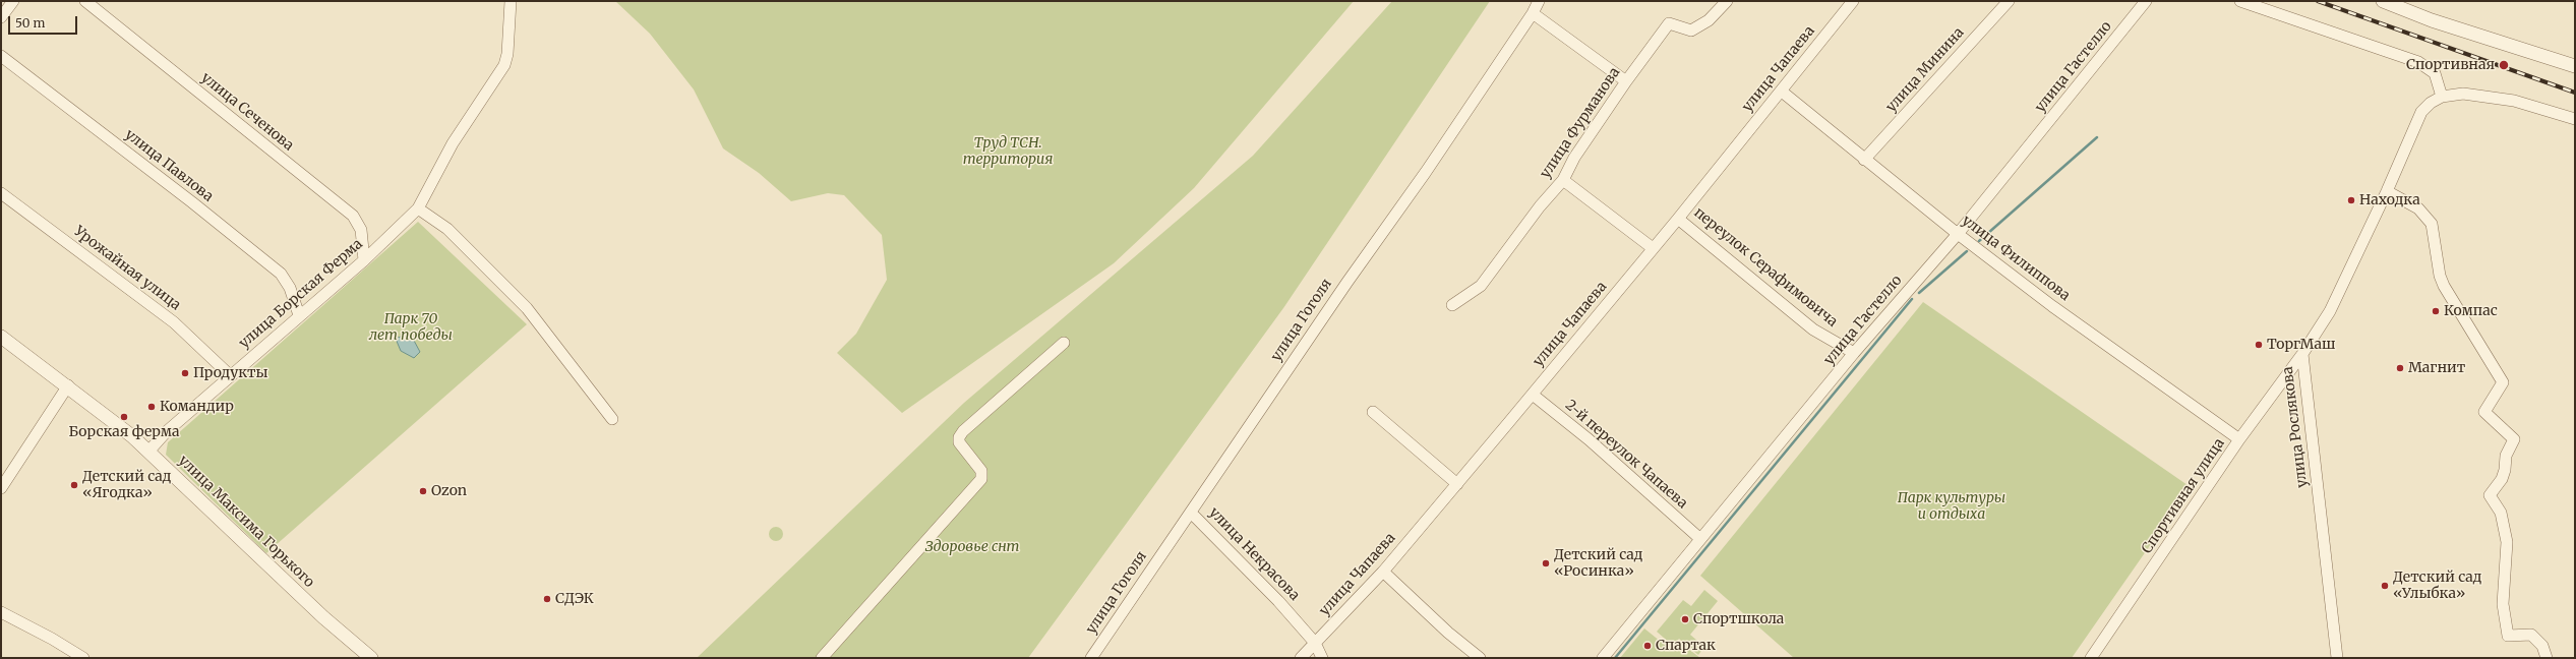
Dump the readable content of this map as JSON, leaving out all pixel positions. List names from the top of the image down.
{
  "streets": {
    "street": [
      "улица Гастелло",
      "улица Чапаева",
      "улица Минина",
      "улица Сеченова",
      "улица Фурманова",
      "улица Павлова",
      "улица Филиппова",
      "переулок Серафимовича",
      "Урожайная улица",
      "улица Борская Ферма",
      "улица Гоголя",
      "улица Рослякова",
      "2-й переулок Чапаева",
      "Спортивная улица",
      "улица Максима Горького",
      "улица Некрасова"
    ]
  },
  "crossings": [
    ["улица Гастелло", "улица Филиппова"],
    ["улица Гастелло", "переулок Серафимовича"],
    ["улица Гастелло", "2-й переулок Чапаева"],
    ["улица Чапаева", "улица Филиппова"],
    ["улица Чапаева", "переулок Серафимовича"],
    ["улица Чапаева", "2-й переулок Чапаева"],
    ["улица Чапаева", "улица Некрасова"],
    ["улица Минина", "улица Филиппова"],
    ["улица Сеченова", "улица Борская Ферма"],
    ["улица Павлова", "улица Борская Ферма"],
    ["улица Филиппова", "Спортивная улица"],
    ["Урожайная улица", "улица Борская Ферма"],
    ["улица Борская Ферма", "улица Максима Горького"],
    ["улица Гоголя", "улица Некрасова"],
    ["улица Рослякова", "Спортивная улица"]
  ],
  "parks": [
    "Труд ТСН. территория",
    "Парк 70 лет победы",
    "Парк культуры и отдыха",
    "Здоровье снт"
  ],
  "places": [
    "Спортивная",
    "Находка",
    "Компас",
    "ТоргМаш",
    "Магнит",
    "Продукты",
    "Командир",
    "Борская ферма",
    "Детский сад «Ягодка»",
    "Ozon",
    "Детский сад «Росинка»",
    "Детский сад «Улыбка»",
    "СДЭК",
    "Спортшкола",
    "Спартак"
  ],
  "scale_bar": "50 m"
}
